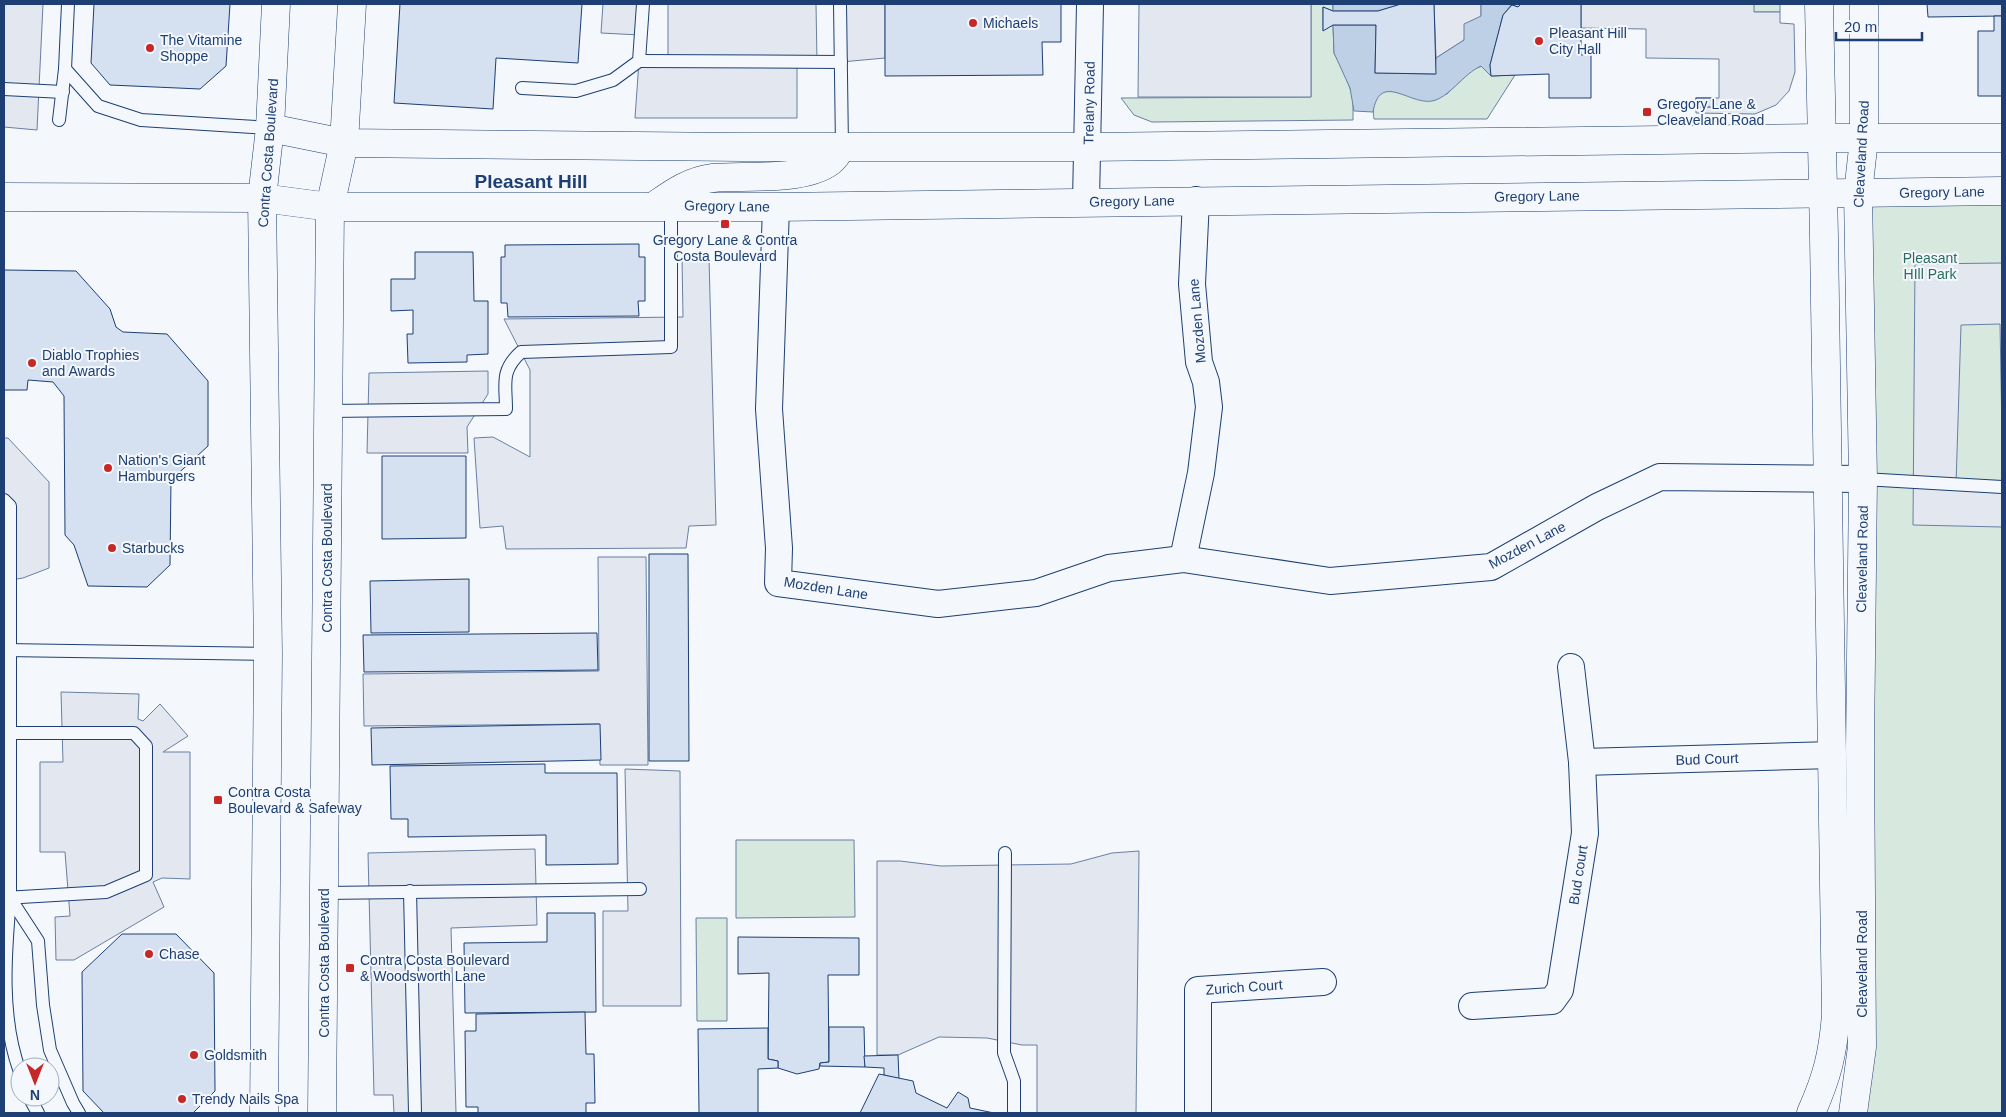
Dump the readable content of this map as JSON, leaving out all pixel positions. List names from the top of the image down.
{
  "streets": {
    "main road": ["Contra Costa Boulevard", "Cleaveland Road", "Gregory Lane"],
    "street": [
      "Trelany Road",
      "Mozden Lane",
      "Bud Court",
      "Bud court",
      "Zurich Court"
    ]
  },
  "crossings": [
    ["Trelany Road", "Gregory Lane"],
    ["Contra Costa Boulevard", "Gregory Lane"],
    ["Cleaveland Road", "Gregory Lane"],
    ["Cleaveland Road", "Mozden Lane"],
    ["Cleaveland Road", "Bud Court"],
    ["Gregory Lane", "Mozden Lane"],
    ["Bud Court", "Bud court"]
  ],
  "districts": ["Pleasant Hill"],
  "parks": ["Pleasant HIll Park"],
  "places": {
    "other": [
      "Michaels",
      "Pleasant Hill City Hall",
      "The Vitamine Shoppe",
      "Diablo Trophies and Awards",
      "Nation's Giant Hamburgers",
      "Starbucks",
      "Chase",
      "Goldsmith",
      "Trendy Nails Spa"
    ],
    "transit": [
      "Gregory Lane & Cleaveland Road",
      "Gregory Lane & Contra Costa Boulevard",
      "Contra Costa Boulevard & Safeway",
      "Contra Costa Boulevard & Woodsworth Lane"
    ]
  },
  "scale_bar": "20 m",
  "north": "bottom"
}
